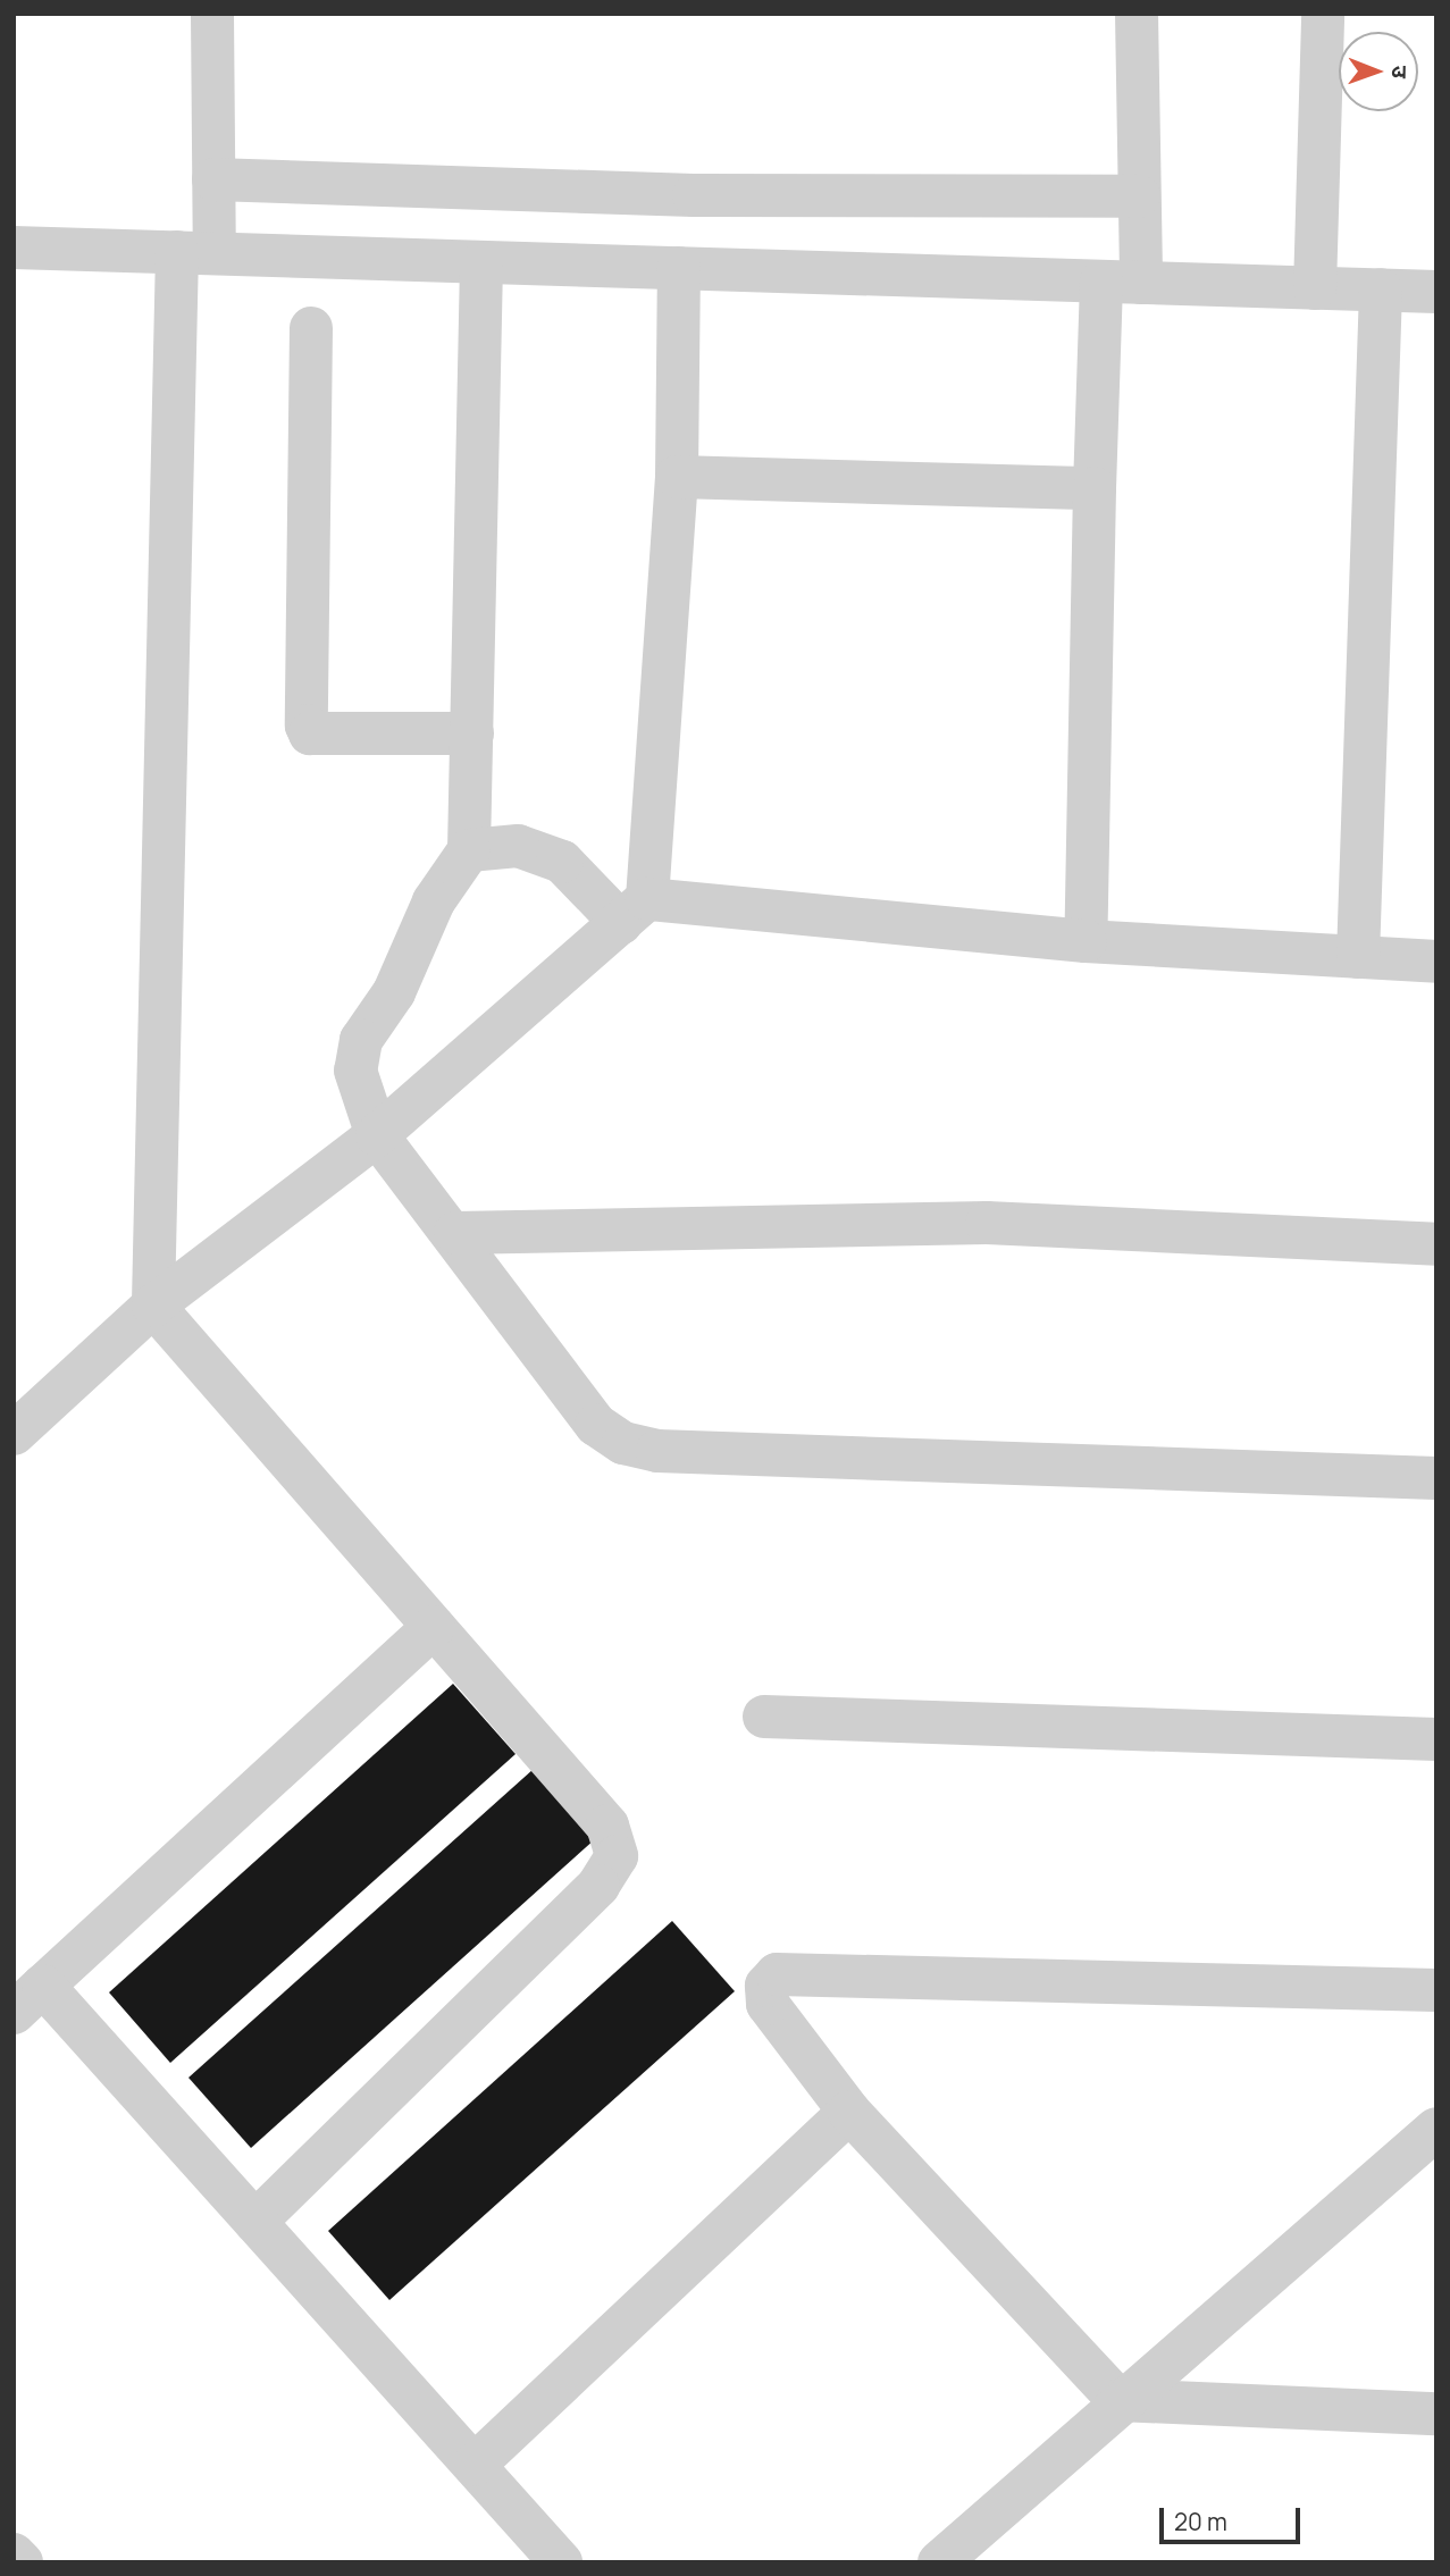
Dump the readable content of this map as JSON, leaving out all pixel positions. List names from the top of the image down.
{
  "scale_bar": "20 m",
  "north": "right"
}
